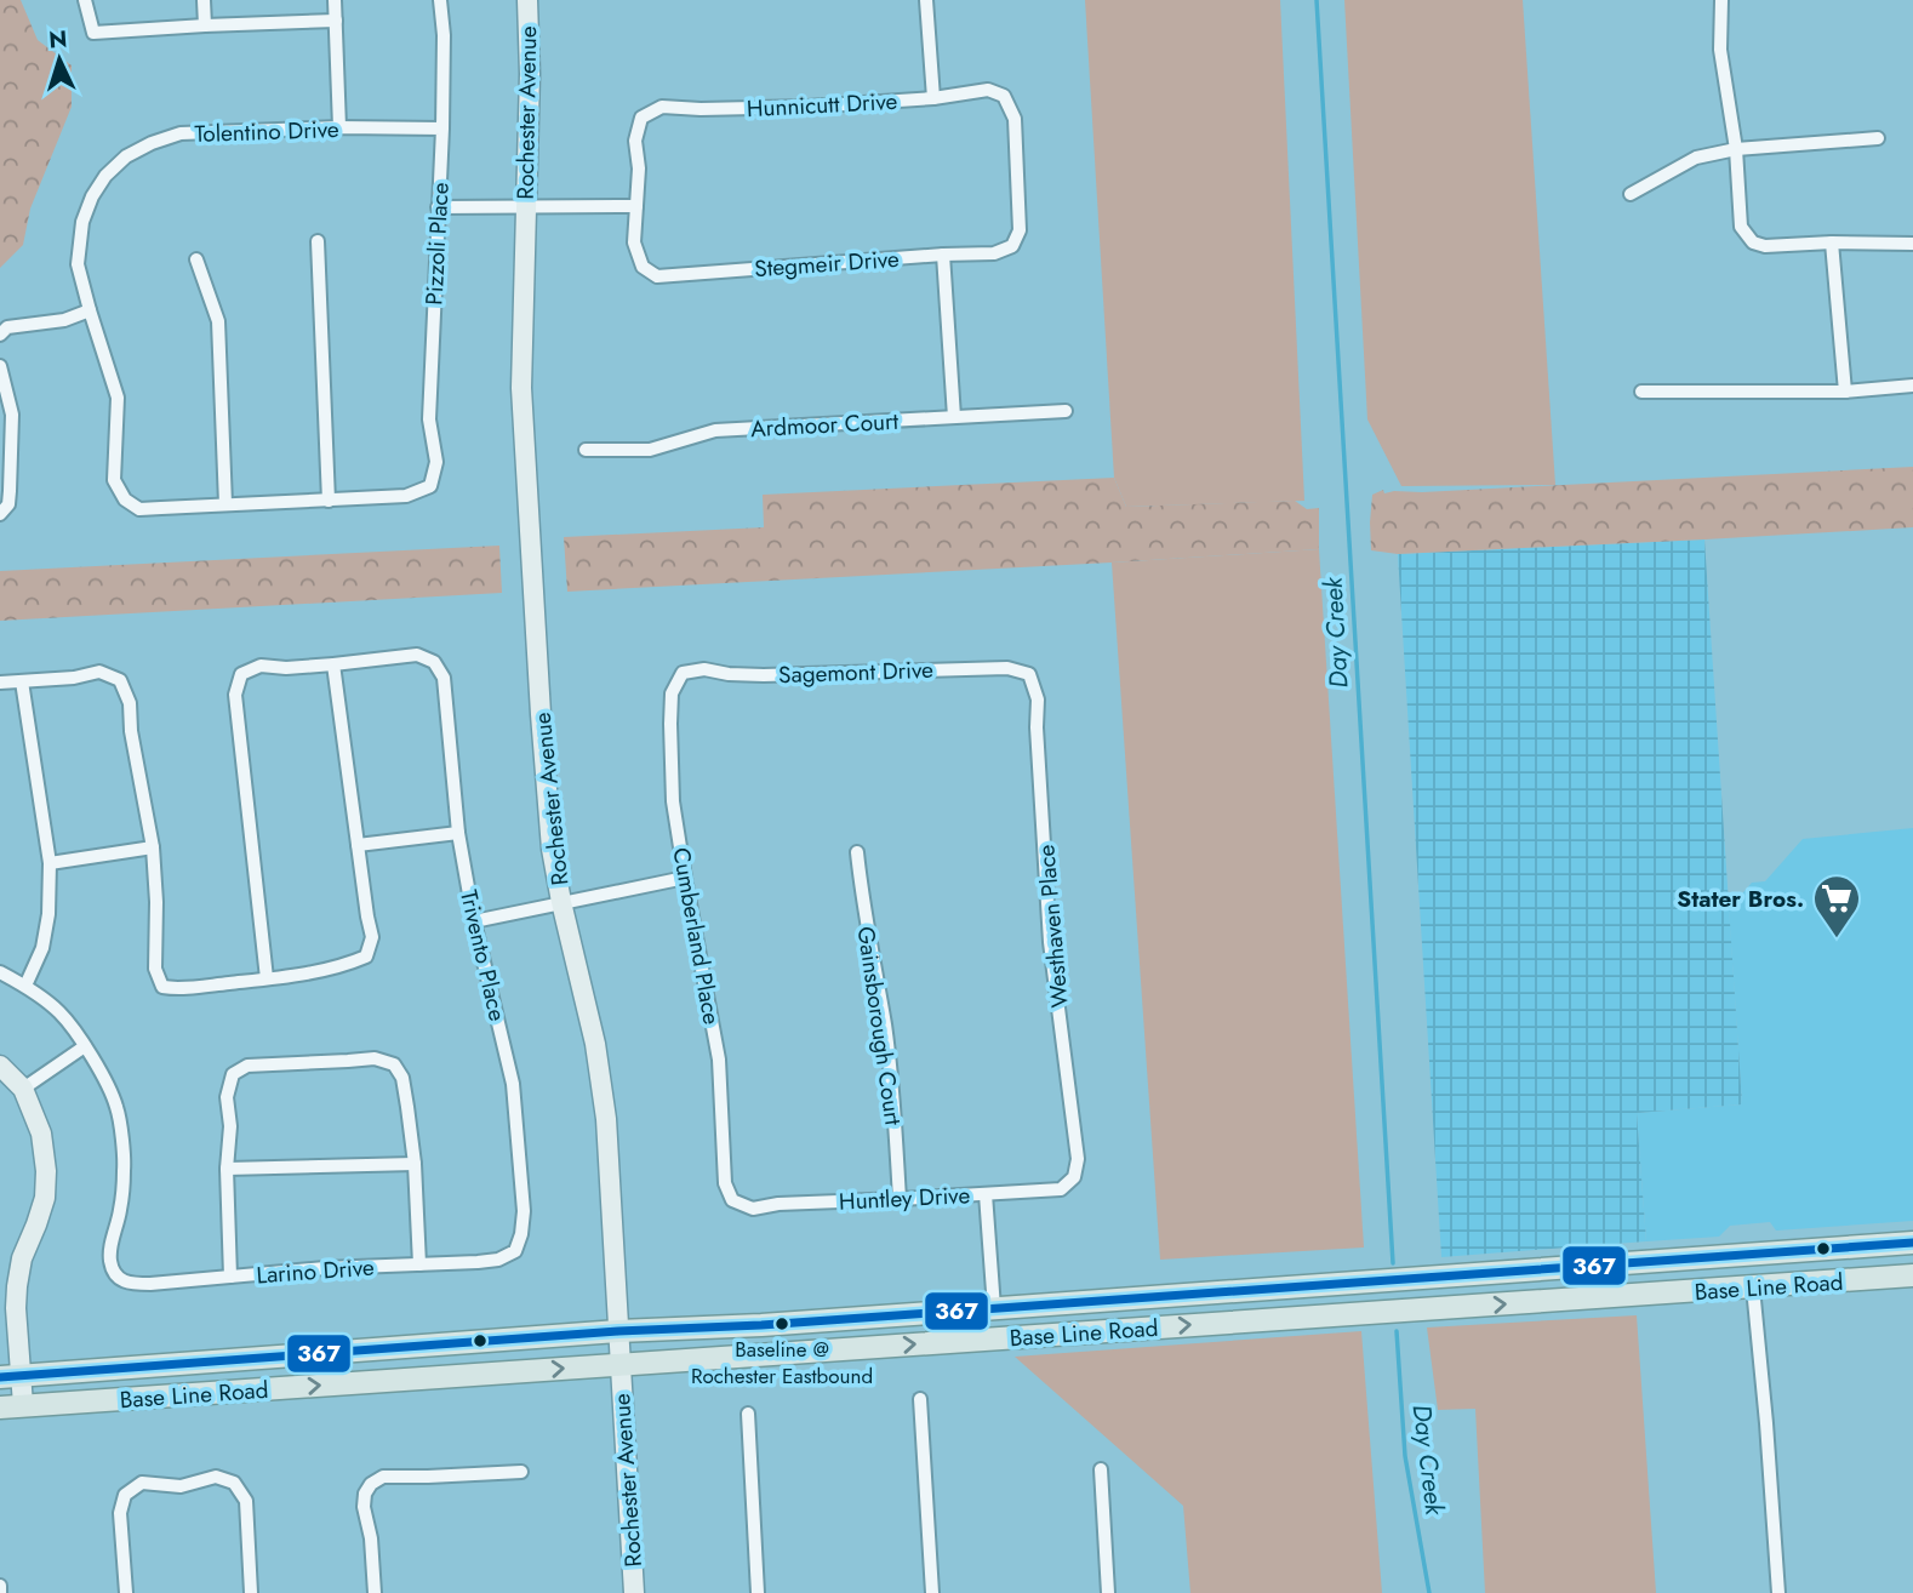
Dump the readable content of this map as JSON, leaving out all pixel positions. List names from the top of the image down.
{
  "streets": {
    "main road": ["Rochester Avenue", "Base Line Road"],
    "street": [
      "Hunnicutt Drive",
      "Tolentino Drive",
      "Pizzoli Place",
      "Stegmeir Drive",
      "Ardmoor Court",
      "Sagemont Drive",
      "Westhaven Place",
      "Cumberland Place",
      "Trivento Place",
      "Gainsborough Court",
      "Huntley Drive",
      "Larino Drive"
    ]
  },
  "crossings": [
    ["Hunnicutt Drive", "Stegmeir Drive"],
    ["Rochester Avenue", "Base Line Road"],
    ["Tolentino Drive", "Pizzoli Place"],
    ["Sagemont Drive", "Westhaven Place"],
    ["Sagemont Drive", "Cumberland Place"],
    ["Westhaven Place", "Huntley Drive"],
    ["Cumberland Place", "Huntley Drive"],
    ["Trivento Place", "Larino Drive"],
    ["Gainsborough Court", "Huntley Drive"]
  ],
  "water": ["Day Creek"],
  "places": {
    "supermarket": ["Stater Bros."],
    "other": ["Baseline @ Rochester Eastbound"]
  },
  "lines": ["transit line 367"],
  "north": "top"
}
